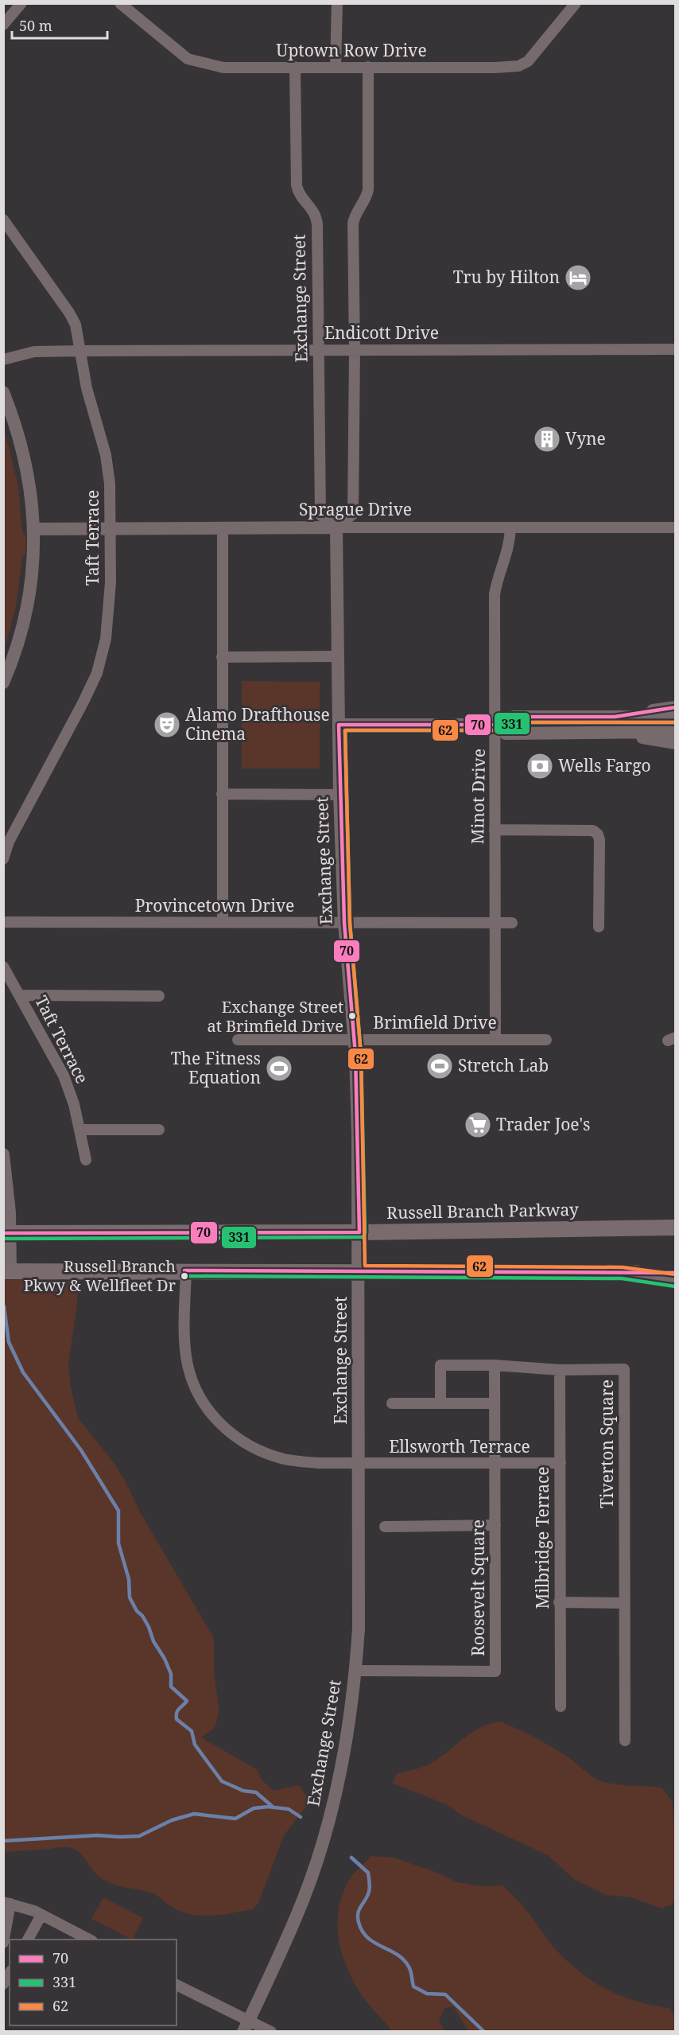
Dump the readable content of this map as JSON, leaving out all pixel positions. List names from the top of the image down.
{
  "streets": {
    "main road": ["Russell Branch Parkway"],
    "street": [
      "Uptown Row Drive",
      "Exchange Street",
      "Endicott Drive",
      "Sprague Drive",
      "Taft Terrace",
      "Minot Drive",
      "Provincetown Drive",
      "Brimfield Drive",
      "Tiverton Square",
      "Ellsworth Terrace",
      "Milbridge Terrace",
      "Roosevelt Square"
    ]
  },
  "crossings": [
    ["Uptown Row Drive", "Exchange Street"],
    ["Exchange Street", "Endicott Drive"],
    ["Exchange Street", "Sprague Drive"],
    ["Exchange Street", "Provincetown Drive"],
    ["Exchange Street", "Brimfield Drive"],
    ["Exchange Street", "Russell Branch Parkway"],
    ["Exchange Street", "Ellsworth Terrace"],
    ["Exchange Street", "Roosevelt Square"],
    ["Endicott Drive", "Taft Terrace"],
    ["Sprague Drive", "Taft Terrace"],
    ["Sprague Drive", "Minot Drive"],
    ["Minot Drive", "Provincetown Drive"],
    ["Minot Drive", "Brimfield Drive"],
    ["Tiverton Square", "Milbridge Terrace"],
    ["Tiverton Square", "Roosevelt Square"],
    ["Ellsworth Terrace", "Milbridge Terrace"],
    ["Ellsworth Terrace", "Roosevelt Square"]
  ],
  "places": {
    "hotel": ["Tru by Hilton"],
    "building": ["Vyne"],
    "theatre": ["Alamo Drafthouse Cinema"],
    "bank": ["Wells Fargo"],
    "other": ["Exchange Street at Brimfield Drive", "Russell Branch Pkwy & Wellfleet Dr"],
    "sports": ["Stretch Lab", "The Fitness Equation"],
    "supermarket": ["Trader Joe's"]
  },
  "lines": ["transit line 70", "transit line 331", "transit line 62"],
  "legend": ["70", "331", "62"],
  "scale_bar": "50 m"
}
